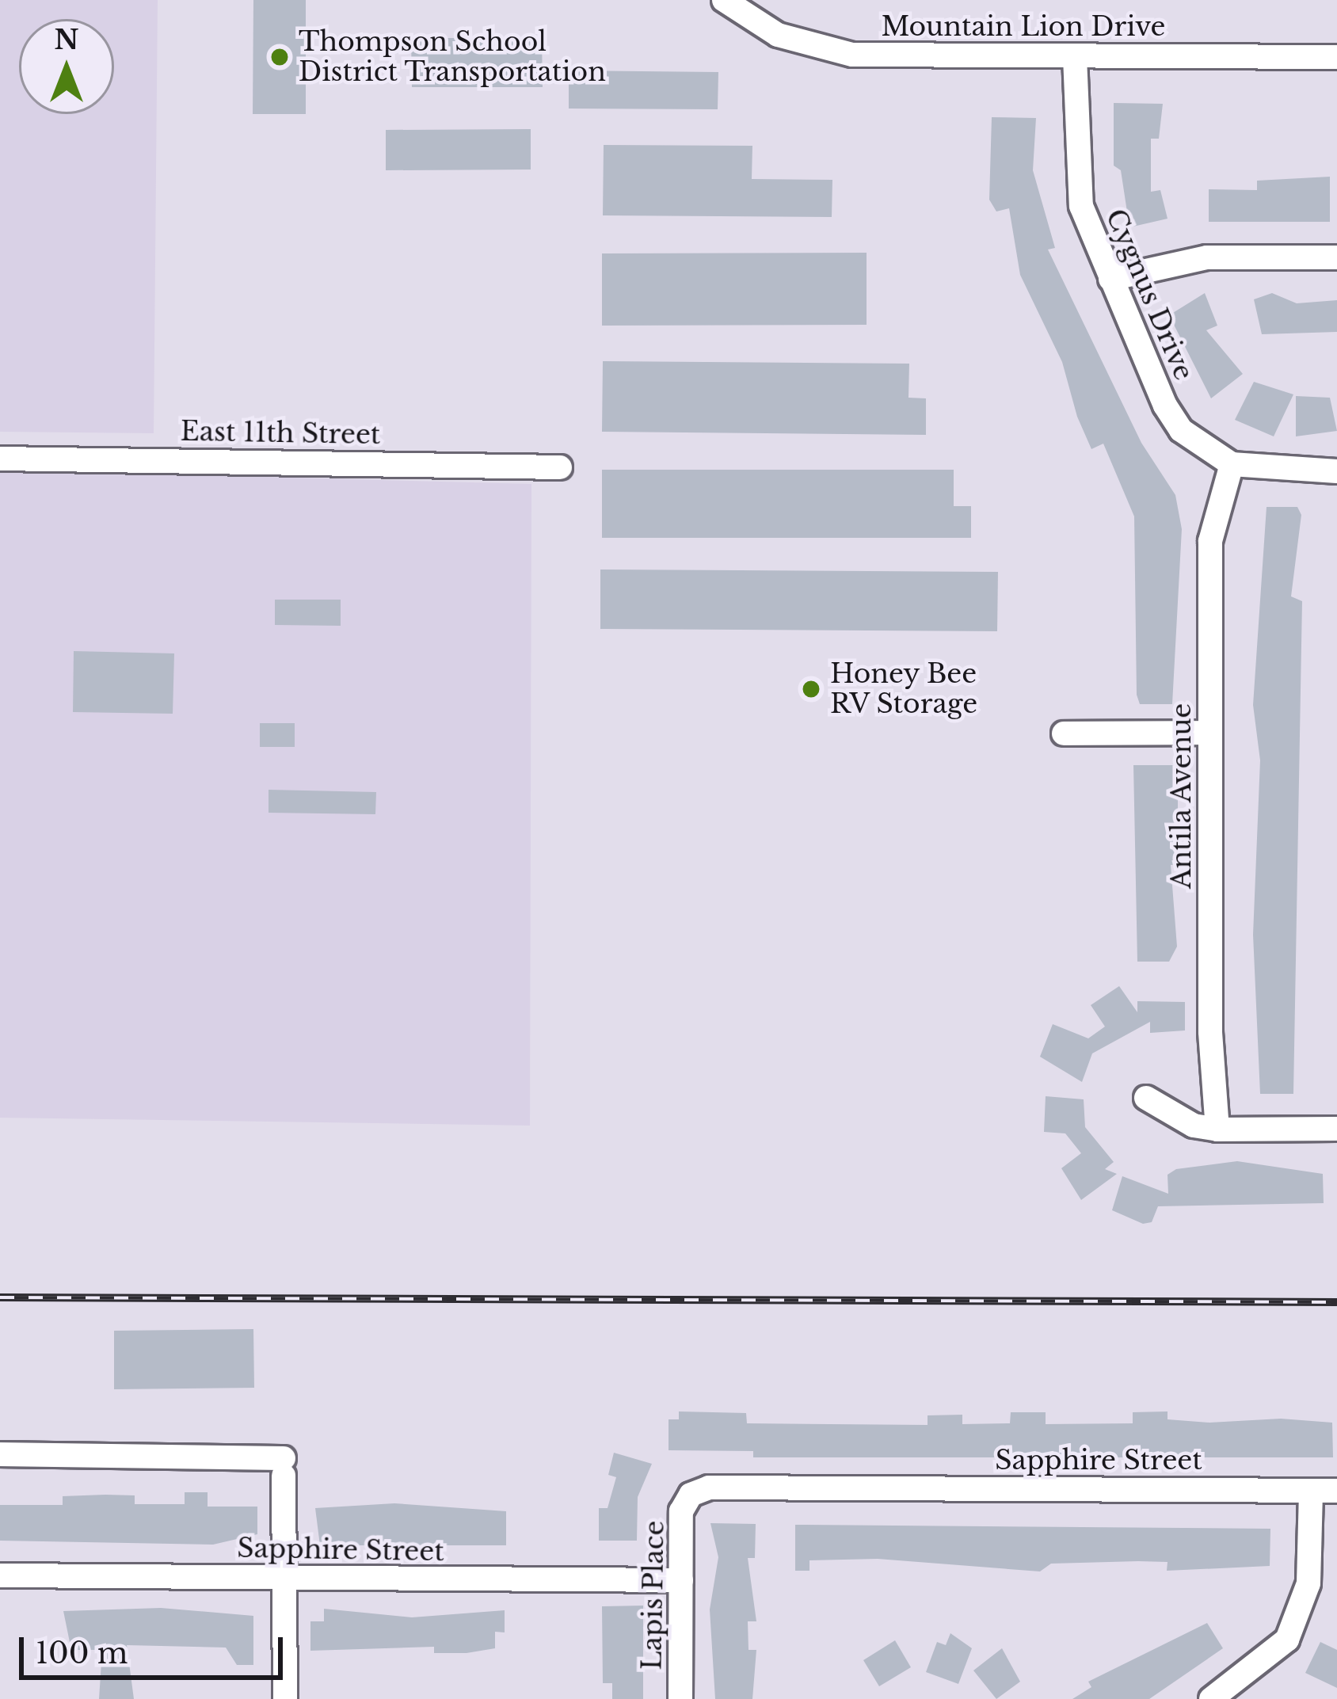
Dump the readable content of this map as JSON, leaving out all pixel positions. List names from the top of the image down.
{
  "streets": {
    "street": [
      "Mountain Lion Drive",
      "Cygnus Drive",
      "East 11th Street",
      "Antila Avenue",
      "Sapphire Street",
      "Lapis Place"
    ]
  },
  "crossings": [
    ["Mountain Lion Drive", "Cygnus Drive"],
    ["Cygnus Drive", "Antila Avenue"],
    ["Sapphire Street", "Lapis Place"]
  ],
  "places": ["Thompson School District Transportation", "Honey Bee RV Storage"],
  "scale_bar": "100 m",
  "north": "top"
}
